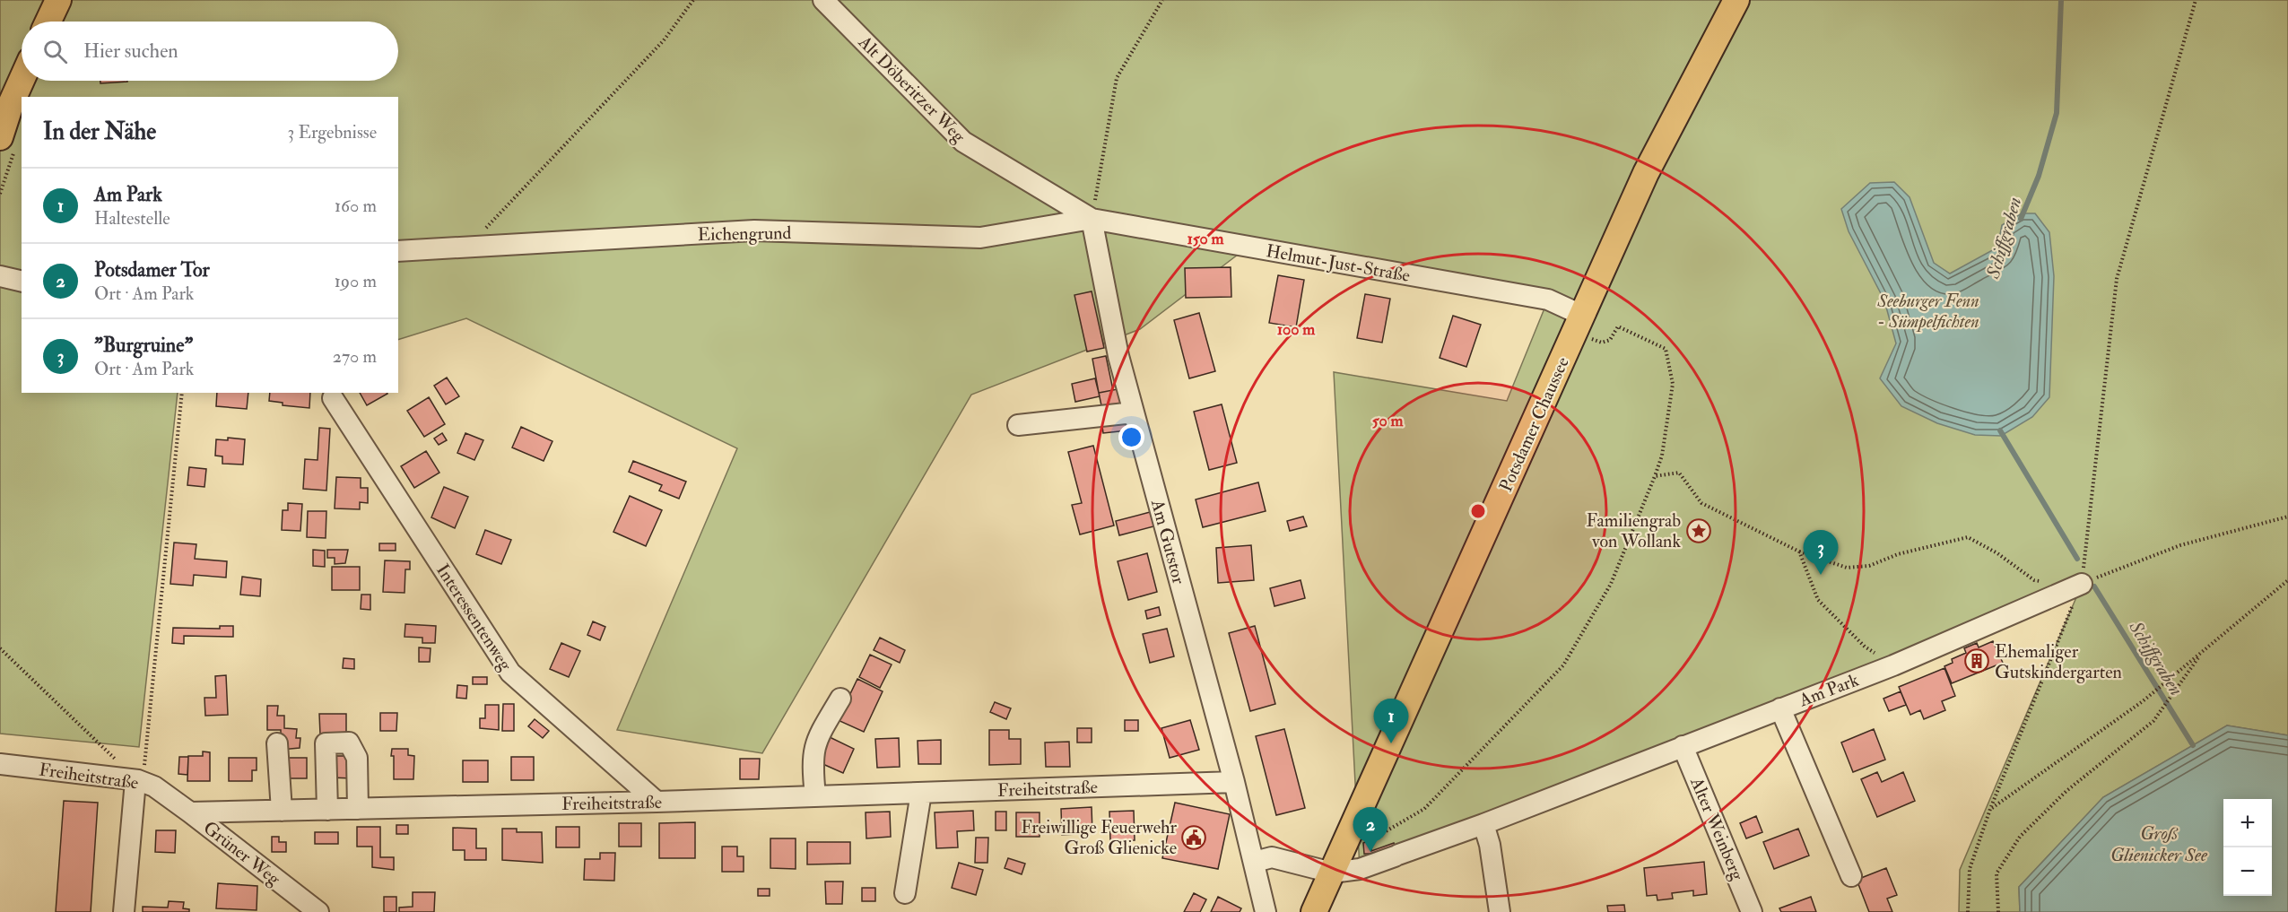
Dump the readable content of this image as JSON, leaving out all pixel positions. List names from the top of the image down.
{
  "streets": {
    "main road": ["Potsdamer Chaussee"],
    "street": [
      "Alt Döberitzer Weg",
      "Eichengrund",
      "Helmut-Just-Straße",
      "Am Gutstor",
      "Interessentenweg",
      "Am Park",
      "Freiheitstraße",
      "Alter Weinberg",
      "Grüner Weg"
    ]
  },
  "crossings": [
    ["Alt Döberitzer Weg", "Eichengrund"],
    ["Alt Döberitzer Weg", "Helmut-Just-Straße"],
    ["Alt Döberitzer Weg", "Am Gutstor"],
    ["Eichengrund", "Helmut-Just-Straße"],
    ["Eichengrund", "Am Gutstor"],
    ["Helmut-Just-Straße", "Potsdamer Chaussee"],
    ["Helmut-Just-Straße", "Am Gutstor"],
    ["Potsdamer Chaussee", "Am Park"],
    ["Am Gutstor", "Freiheitstraße"],
    ["Interessentenweg", "Freiheitstraße"],
    ["Am Park", "Alter Weinberg"],
    ["Freiheitstraße", "Grüner Weg"]
  ],
  "water": ["Schiffgraben", "Groß Glienicker See"],
  "parks": ["Seeburger Fenn - Sümpelfichten"],
  "places": {
    "place": ["Familiengrab von Wollank"],
    "building": ["Ehemaliger Gutskindergarten"],
    "public building": ["Freiwillige Feuerwehr Groß Glienicke"]
  },
  "page": {
    "search": "Hier suchen",
    "heading": ["In der Nähe", "3 Ergebnisse"],
    "list": [
      {
        "mark": "1",
        "name": "Am Park",
        "note": "Haltestelle",
        "value": "160 m"
      },
      {
        "mark": "2",
        "name": "Potsdamer Tor",
        "note": "Ort · Am Park",
        "value": "190 m"
      },
      {
        "mark": "3",
        "name": "\"Burgruine\"",
        "note": "Ort · Am Park",
        "value": "270 m"
      }
    ],
    "pins": ["3", "1", "2"],
    "map_buttons": ["+", "−"]
  },
  "rings": ["150 m", "100 m", "50 m"]
}
